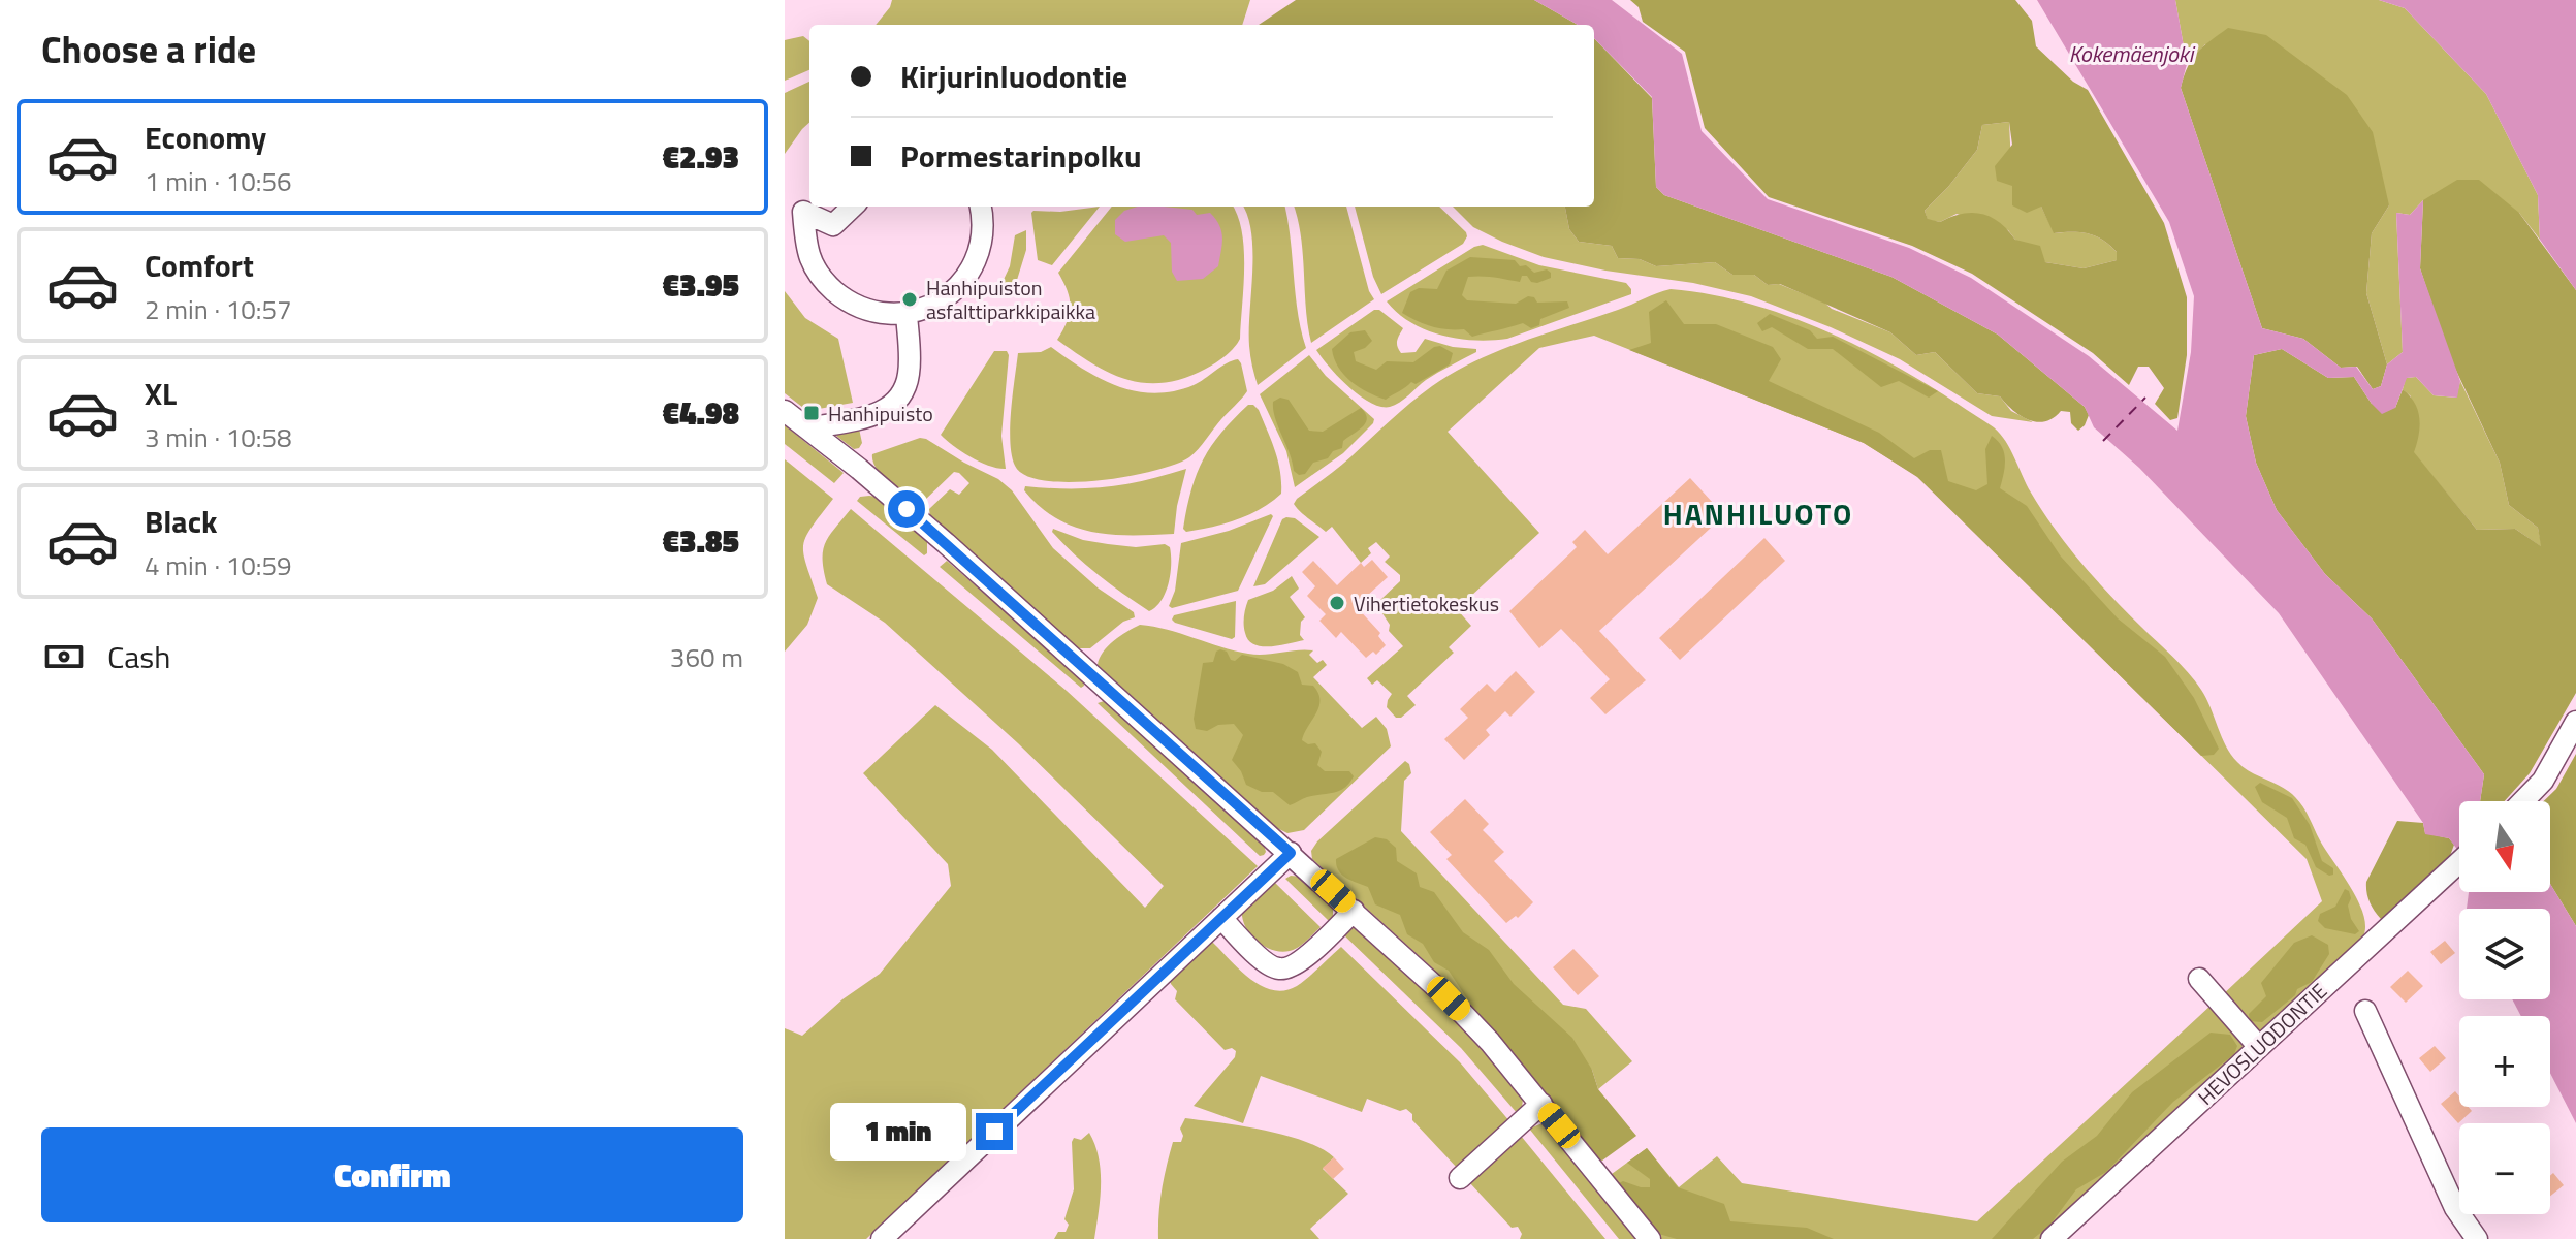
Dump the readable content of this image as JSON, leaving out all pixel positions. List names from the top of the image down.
{
  "streets": {
    "street": ["HEVOSLUODONTIE"]
  },
  "districts": ["HANHILUOTO"],
  "water": ["Kokemäenjoki"],
  "places": {
    "other": ["Hanhipuiston asfalttiparkkipaikka", "Vihertietokeskus"],
    "transit": ["Hanhipuisto"]
  },
  "north": "bottom",
  "page": {
    "heading": "Choose a ride",
    "banner": ["Kirjurinluodontie", "Pormestarinpolku"],
    "list": [
      {
        "name": "Economy",
        "note": "1 min · 10:56",
        "value": "€2.93"
      },
      {
        "name": "Comfort",
        "note": "2 min · 10:57",
        "value": "€3.95"
      },
      {
        "name": "XL",
        "note": "3 min · 10:58",
        "value": "€4.98"
      },
      {
        "name": "Black",
        "note": "4 min · 10:59",
        "value": "€3.85"
      }
    ],
    "pay": ["Cash", "360 m"],
    "map_buttons": ["+", "−"],
    "bubble": "1 min",
    "buttons": "Confirm"
  }
}
